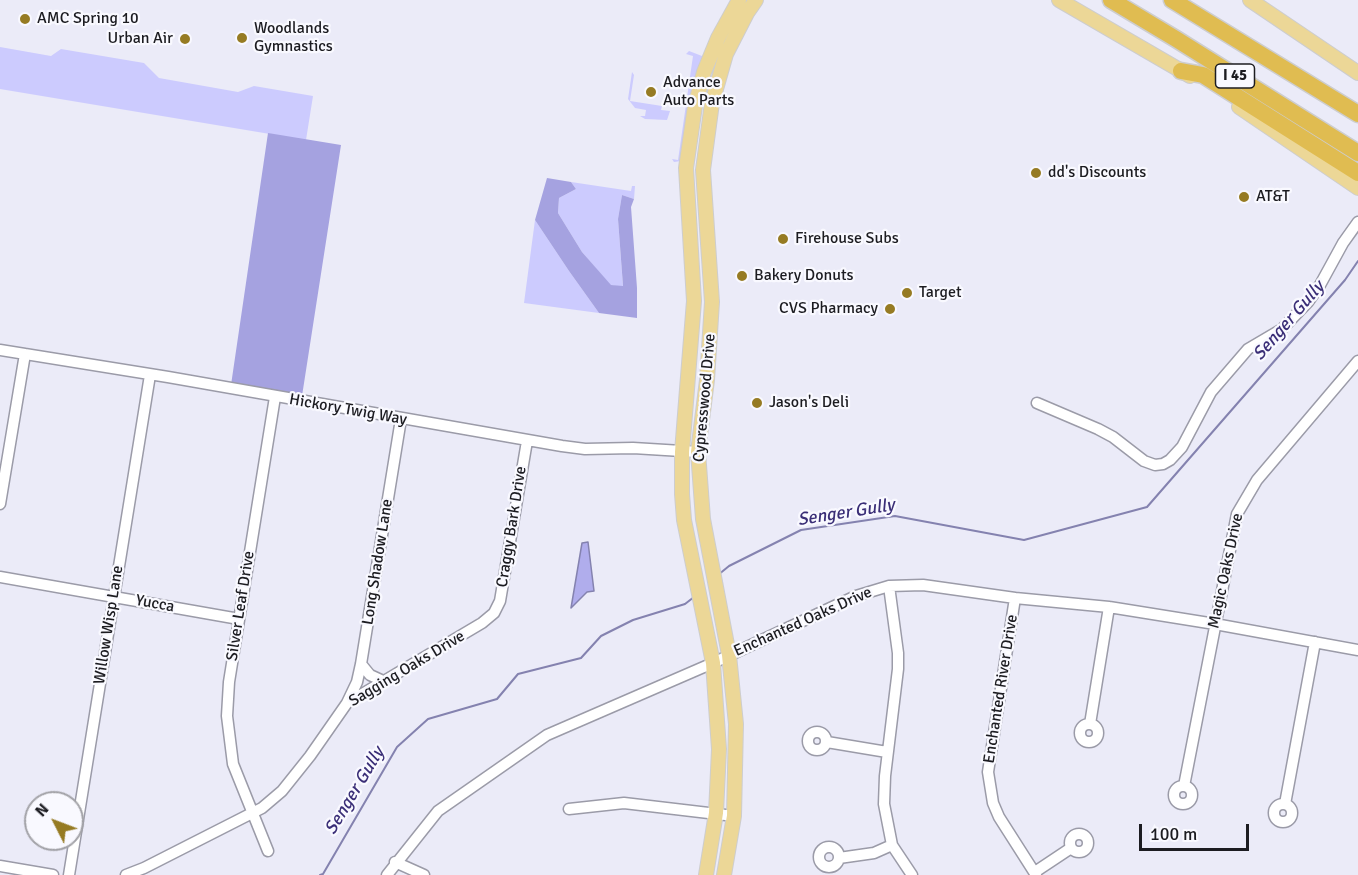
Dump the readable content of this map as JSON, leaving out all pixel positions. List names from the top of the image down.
{
  "streets": {
    "highway": ["I 45"],
    "main road": ["Cypresswood Drive"],
    "street": [
      "Hickory Twig Way",
      "Craggy Bark Drive",
      "Long Shadow Lane",
      "Magic Oaks Drive",
      "Yucca",
      "Silver Leaf Drive",
      "Enchanted Oaks Drive",
      "Willow Wisp Lane",
      "Sagging Oaks Drive",
      "Enchanted River Drive"
    ]
  },
  "crossings": [
    ["Cypresswood Drive", "Hickory Twig Way"],
    ["Cypresswood Drive", "Enchanted Oaks Drive"],
    ["Hickory Twig Way", "Craggy Bark Drive"],
    ["Hickory Twig Way", "Long Shadow Lane"],
    ["Hickory Twig Way", "Silver Leaf Drive"],
    ["Hickory Twig Way", "Willow Wisp Lane"],
    ["Craggy Bark Drive", "Sagging Oaks Drive"],
    ["Long Shadow Lane", "Sagging Oaks Drive"],
    ["Magic Oaks Drive", "Enchanted Oaks Drive"],
    ["Yucca", "Silver Leaf Drive"],
    ["Yucca", "Willow Wisp Lane"],
    ["Silver Leaf Drive", "Sagging Oaks Drive"],
    ["Enchanted Oaks Drive", "Enchanted River Drive"]
  ],
  "water": ["Senger Gully"],
  "places": [
    "AMC Spring 10",
    "Woodlands Gymnastics",
    "Urban Air",
    "Advance Auto Parts",
    "dd's Discounts",
    "AT&T",
    "Firehouse Subs",
    "Bakery Donuts",
    "Target",
    "CVS Pharmacy",
    "Jason's Deli"
  ],
  "scale_bar": "100 m",
  "north": "top left"
}
